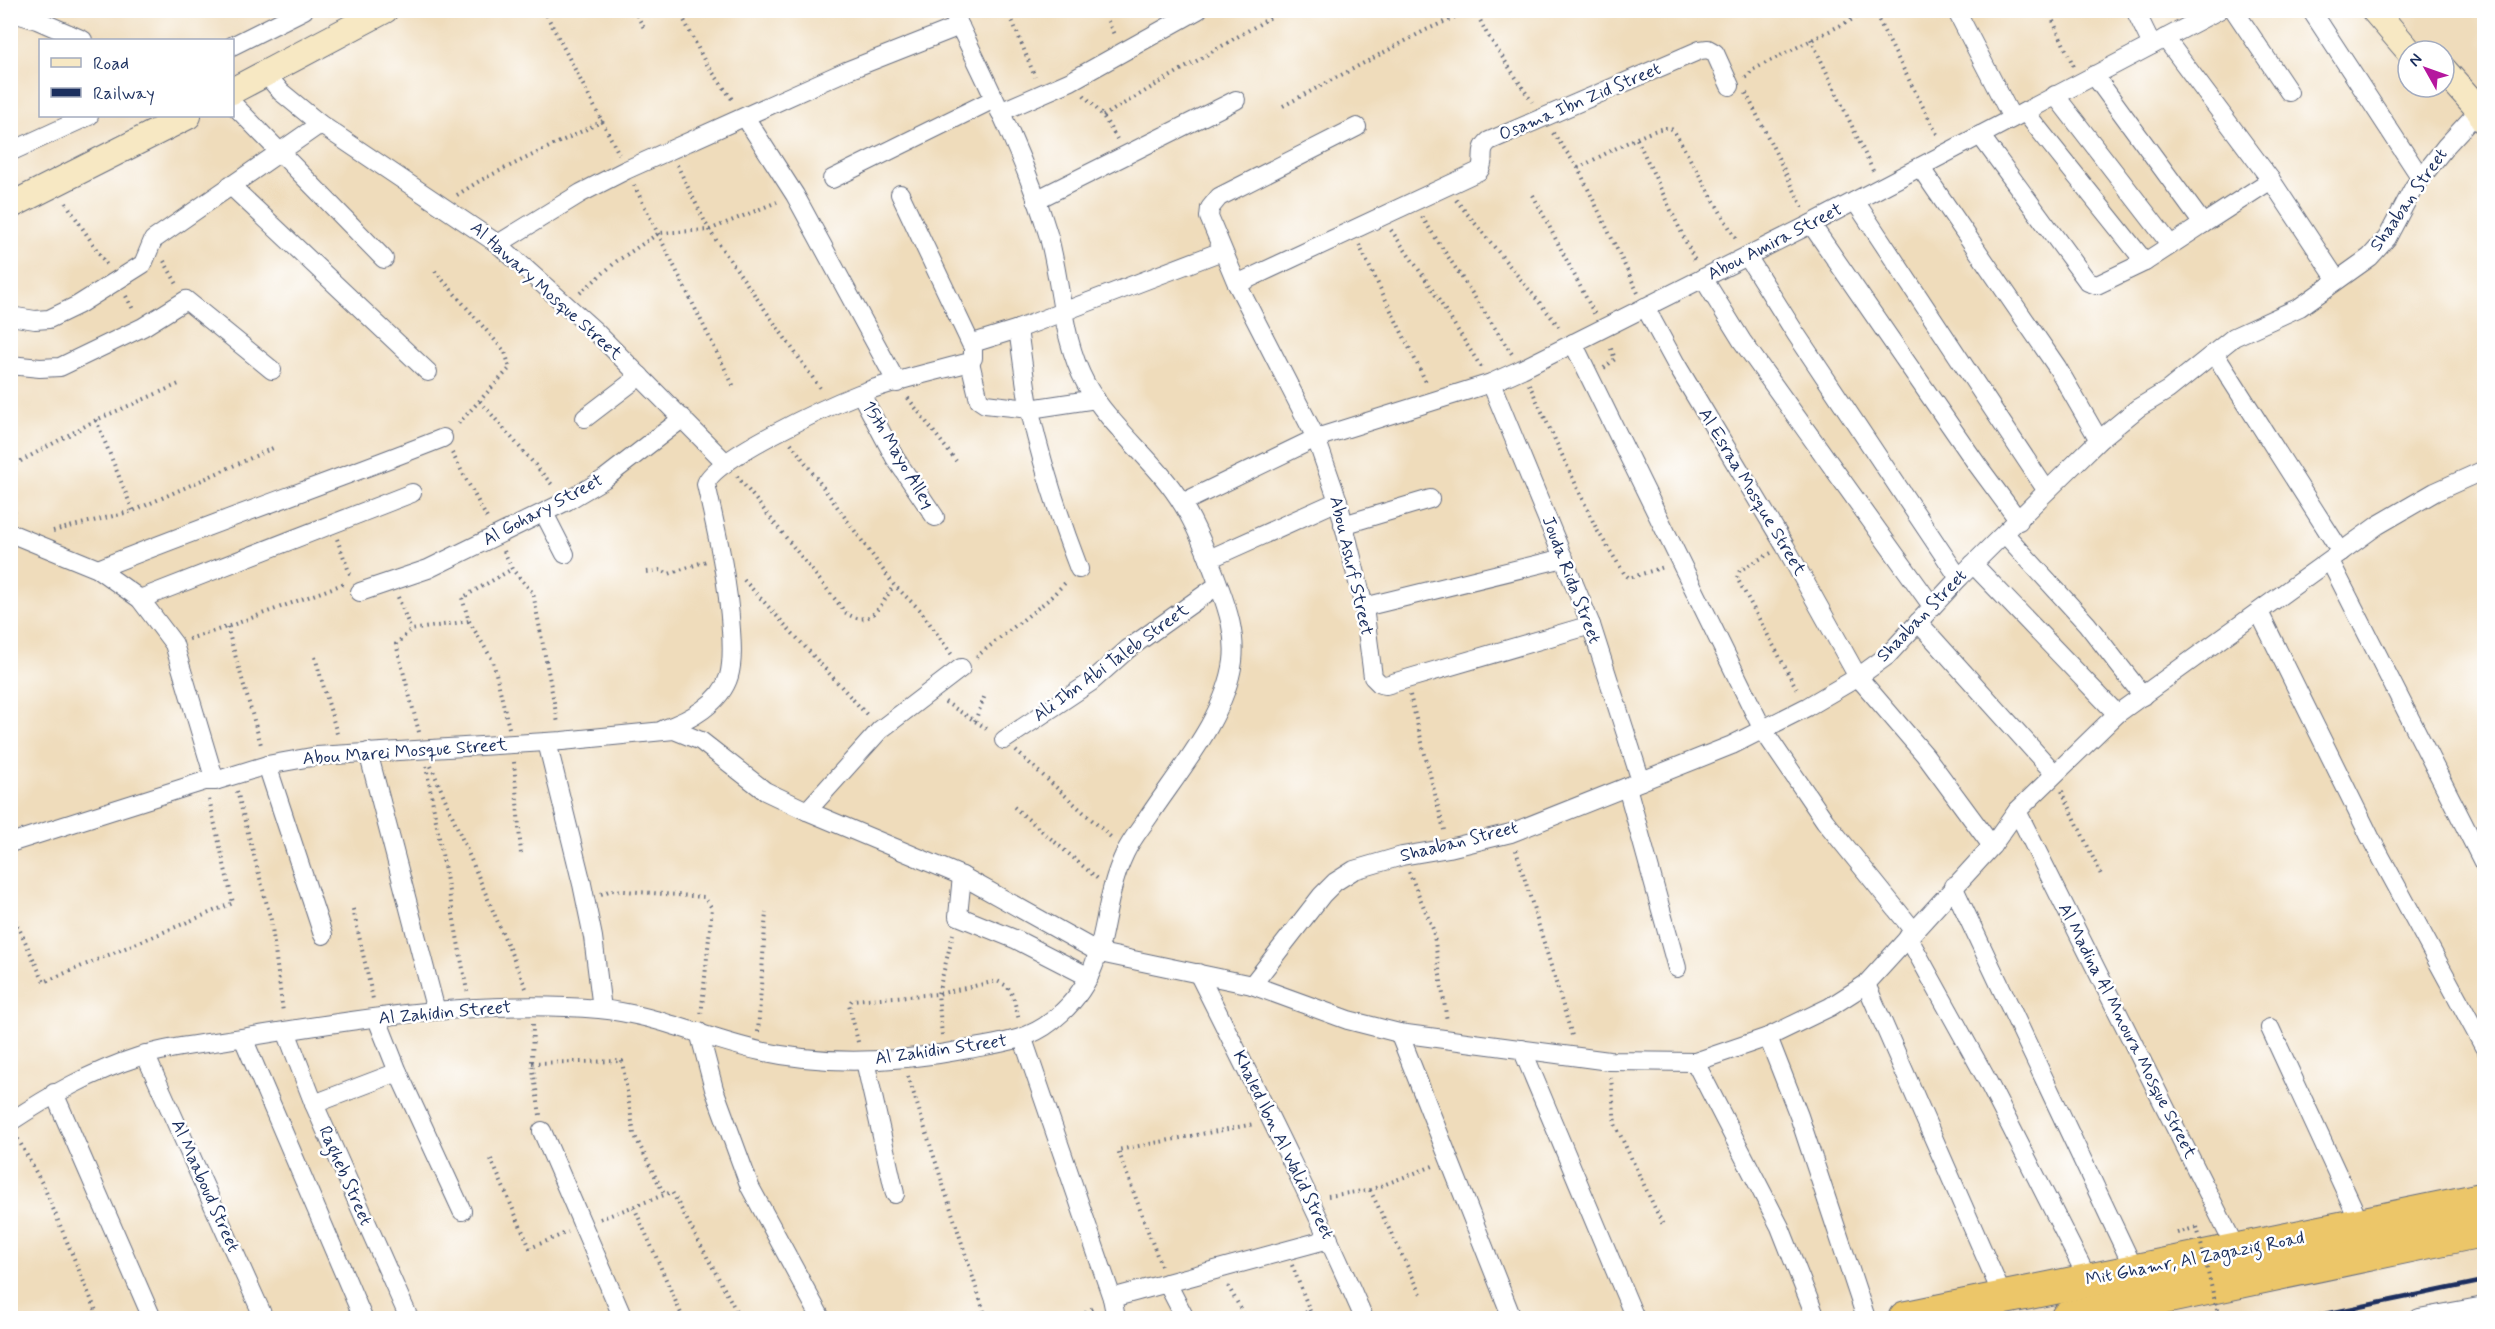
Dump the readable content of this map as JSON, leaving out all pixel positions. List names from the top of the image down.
{
  "streets": {
    "highway": ["Mit Ghamr, Al Zagazig Road"],
    "street": [
      "Osama Ibn Zid Street",
      "Shaaban Street",
      "Abou Amira Street",
      "Al Hawary Mosque Street",
      "15th Mayo Alley",
      "Al Esraa Mosque Street",
      "Al Gohary Street",
      "Abou Ashrf Street",
      "Jouda Rida Street",
      "Ali Ibn Abi Taleb Street",
      "Abou Marei Mosque Street",
      "Al Zahidin Street",
      "Al Madina Al Mnoura Mosque Street",
      "Khaled Ibn Al Walid Street",
      "Ragheb Street",
      "Al Maaboud Street"
    ]
  },
  "crossings": [
    ["Osama Ibn Zid Street", "Abou Ashrf Street"],
    ["Shaaban Street", "Al Esraa Mosque Street"],
    ["Shaaban Street", "Jouda Rida Street"],
    ["Shaaban Street", "Abou Marei Mosque Street"],
    ["Abou Amira Street", "Al Esraa Mosque Street"],
    ["Abou Amira Street", "Abou Ashrf Street"],
    ["Abou Amira Street", "Jouda Rida Street"],
    ["Abou Amira Street", "Al Zahidin Street"],
    ["Al Hawary Mosque Street", "Al Gohary Street"],
    ["Al Esraa Mosque Street", "Abou Marei Mosque Street"],
    ["Abou Ashrf Street", "Jouda Rida Street"],
    ["Ali Ibn Abi Taleb Street", "Al Zahidin Street"],
    ["Abou Marei Mosque Street", "Al Zahidin Street"],
    ["Abou Marei Mosque Street", "Al Madina Al Mnoura Mosque Street"],
    ["Abou Marei Mosque Street", "Khaled Ibn Al Walid Street"],
    ["Al Zahidin Street", "Ragheb Street"],
    ["Al Zahidin Street", "Al Maaboud Street"],
    ["Al Madina Al Mnoura Mosque Street", "Mit Ghamr, Al Zagazig Road"]
  ],
  "legend": ["Road", "Railway"],
  "north": "top left"
}
